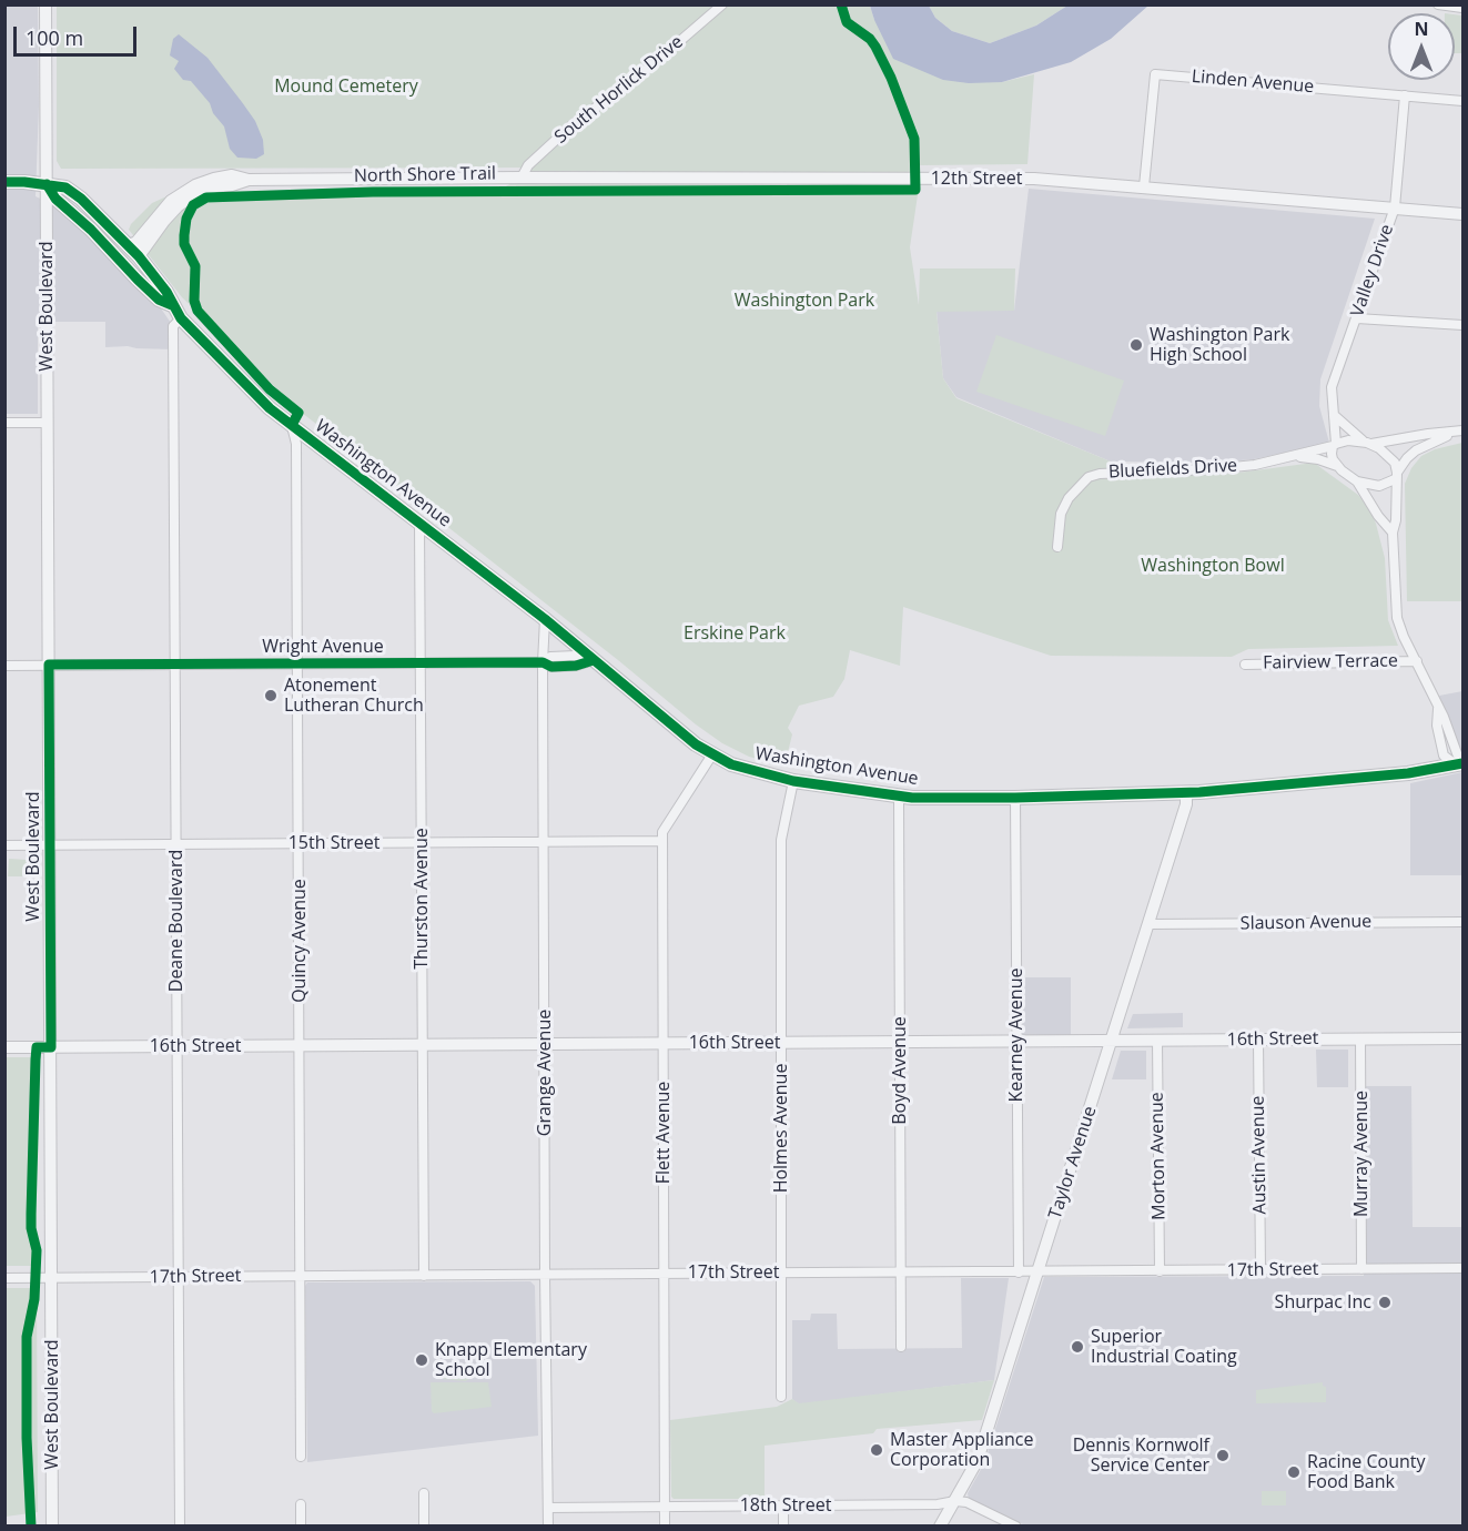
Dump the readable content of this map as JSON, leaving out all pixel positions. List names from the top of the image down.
{
  "streets": {
    "main road": ["Washington Avenue"],
    "street": [
      "Linden Avenue",
      "South Horlick Drive",
      "12th Street",
      "Valley Drive",
      "West Boulevard",
      "Bluefields Drive",
      "Wright Avenue",
      "Fairview Terrace",
      "15th Street",
      "Thurston Avenue",
      "Deane Boulevard",
      "Slauson Avenue",
      "Quincy Avenue",
      "Kearney Avenue",
      "16th Street",
      "Boyd Avenue",
      "Grange Avenue",
      "Holmes Avenue",
      "Flett Avenue",
      "Murray Avenue",
      "Austin Avenue",
      "Morton Avenue",
      "Taylor Avenue",
      "17th Street",
      "18th Street"
    ],
    "cycle path": ["North Shore Trail"]
  },
  "crossings": [
    ["Linden Avenue", "12th Street"],
    ["Linden Avenue", "Valley Drive"],
    ["South Horlick Drive", "12th Street"],
    ["12th Street", "Valley Drive"],
    ["12th Street", "Washington Avenue"],
    ["Valley Drive", "Bluefields Drive"],
    ["West Boulevard", "Washington Avenue"],
    ["West Boulevard", "Wright Avenue"],
    ["West Boulevard", "15th Street"],
    ["West Boulevard", "16th Street"],
    ["West Boulevard", "17th Street"],
    ["Washington Avenue", "Wright Avenue"],
    ["Washington Avenue", "Thurston Avenue"],
    ["Washington Avenue", "Deane Boulevard"],
    ["Washington Avenue", "Quincy Avenue"],
    ["Washington Avenue", "Kearney Avenue"],
    ["Washington Avenue", "Boyd Avenue"],
    ["Washington Avenue", "Grange Avenue"],
    ["Washington Avenue", "Holmes Avenue"],
    ["Washington Avenue", "Flett Avenue"],
    ["Washington Avenue", "Taylor Avenue"],
    ["Wright Avenue", "Thurston Avenue"],
    ["Wright Avenue", "Deane Boulevard"],
    ["Wright Avenue", "Quincy Avenue"],
    ["Wright Avenue", "Grange Avenue"],
    ["15th Street", "Thurston Avenue"],
    ["15th Street", "Deane Boulevard"],
    ["15th Street", "Quincy Avenue"],
    ["15th Street", "Grange Avenue"],
    ["15th Street", "Flett Avenue"],
    ["Thurston Avenue", "16th Street"],
    ["Thurston Avenue", "17th Street"],
    ["Deane Boulevard", "16th Street"],
    ["Deane Boulevard", "17th Street"],
    ["Slauson Avenue", "Taylor Avenue"],
    ["Quincy Avenue", "16th Street"],
    ["Quincy Avenue", "17th Street"],
    ["Kearney Avenue", "16th Street"],
    ["Kearney Avenue", "17th Street"],
    ["16th Street", "Boyd Avenue"],
    ["16th Street", "Grange Avenue"],
    ["16th Street", "Holmes Avenue"],
    ["16th Street", "Flett Avenue"],
    ["16th Street", "Murray Avenue"],
    ["16th Street", "Austin Avenue"],
    ["16th Street", "Morton Avenue"],
    ["16th Street", "Taylor Avenue"],
    ["Boyd Avenue", "17th Street"],
    ["Grange Avenue", "17th Street"],
    ["Grange Avenue", "18th Street"],
    ["Holmes Avenue", "17th Street"],
    ["Flett Avenue", "17th Street"],
    ["Flett Avenue", "18th Street"],
    ["Murray Avenue", "17th Street"],
    ["Austin Avenue", "17th Street"],
    ["Morton Avenue", "17th Street"],
    ["Taylor Avenue", "17th Street"],
    ["Taylor Avenue", "18th Street"]
  ],
  "parks": [
    "Mound Cemetery",
    "Washington Park",
    "Washington Bowl",
    "Erskine Park"
  ],
  "places": [
    "Washington Park High School",
    "Atonement Lutheran Church",
    "Shurpac Inc",
    "Superior Industrial Coating",
    "Knapp Elementary School",
    "Master Appliance Corporation",
    "Dennis Kornwolf Service Center",
    "Racine County Food Bank"
  ],
  "scale_bar": "100 m",
  "north": "top"
}
